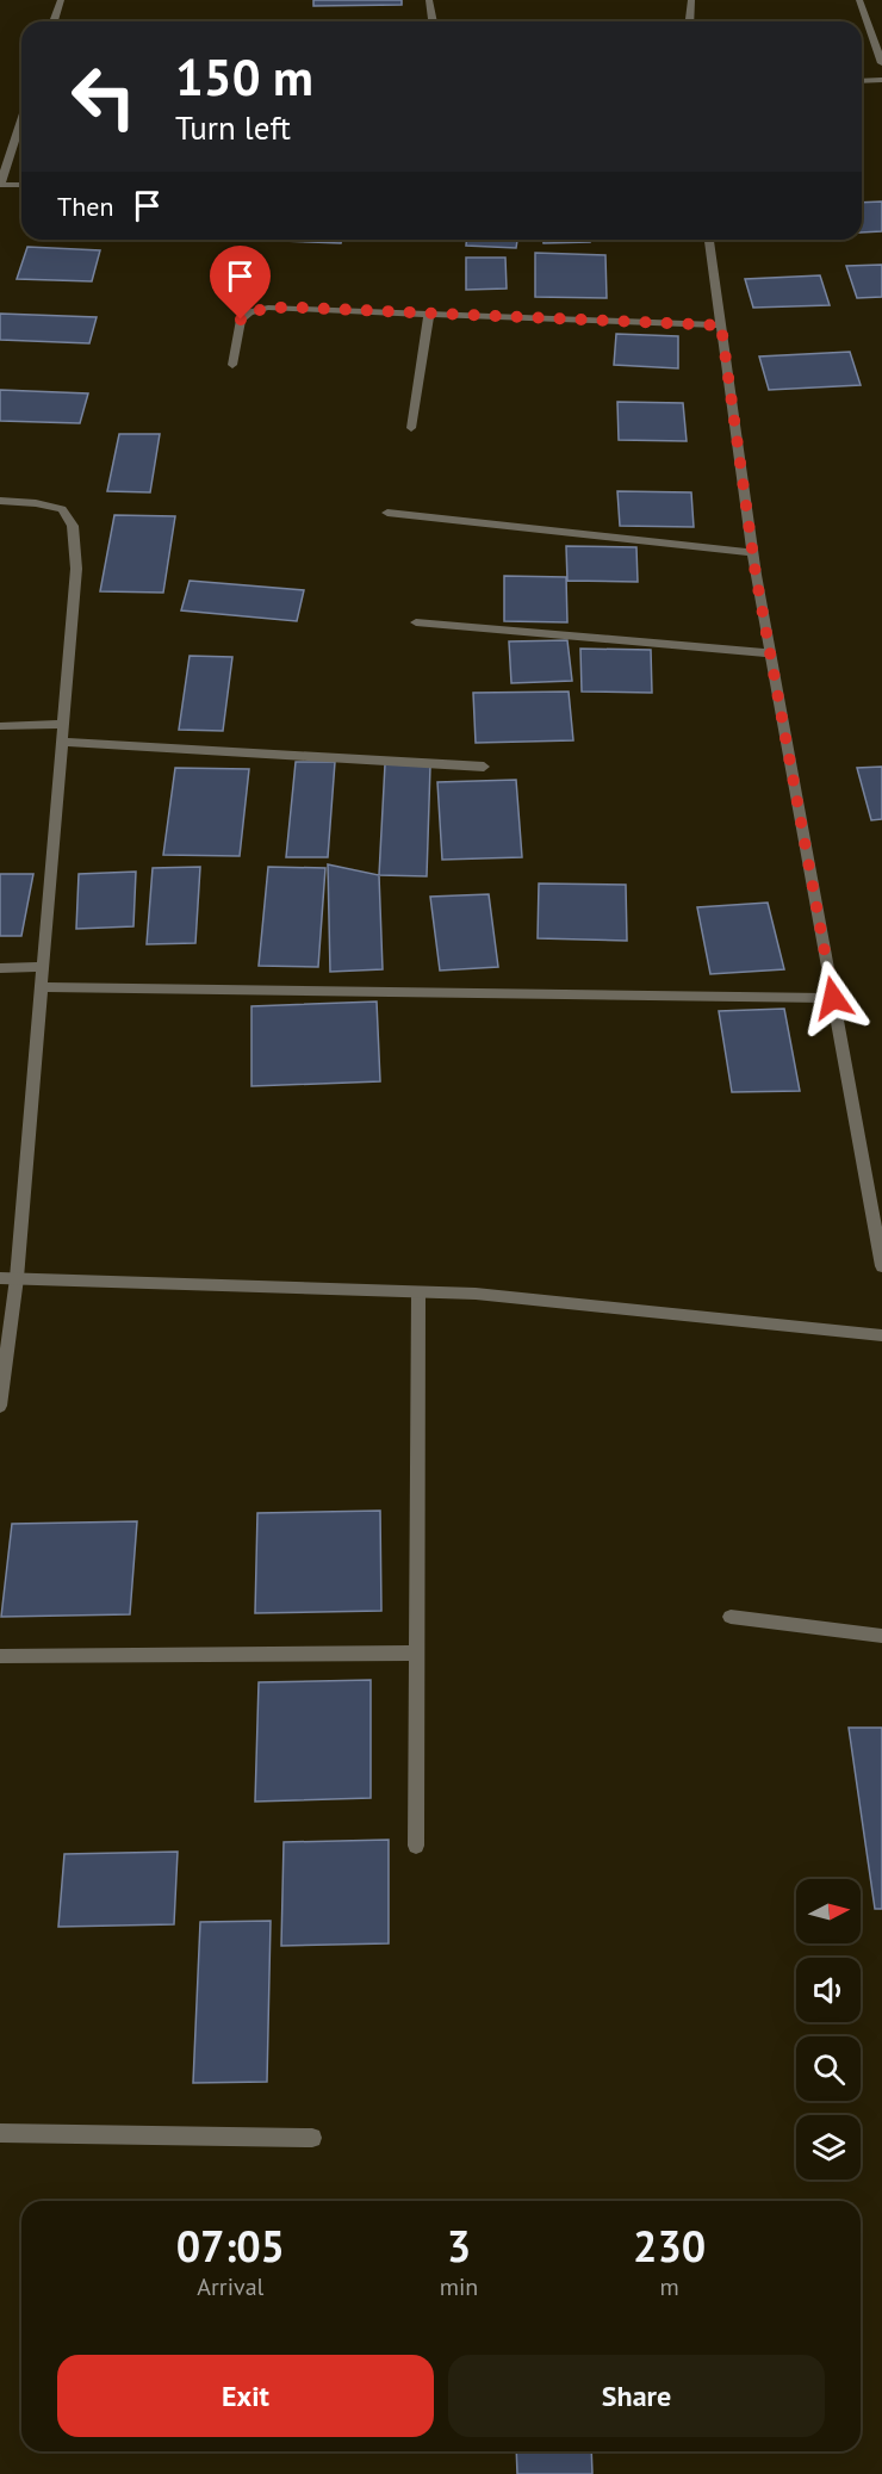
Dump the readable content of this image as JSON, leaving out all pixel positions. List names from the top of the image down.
{
  "north": "right",
  "page": {
    "turn": ["150 m", "Turn left"],
    "then": "Then",
    "eta": [
      "07:05",
      "Arrival",
      "3",
      "min",
      "230",
      "m"
    ],
    "buttons": ["Exit", "Share"]
  }
}
